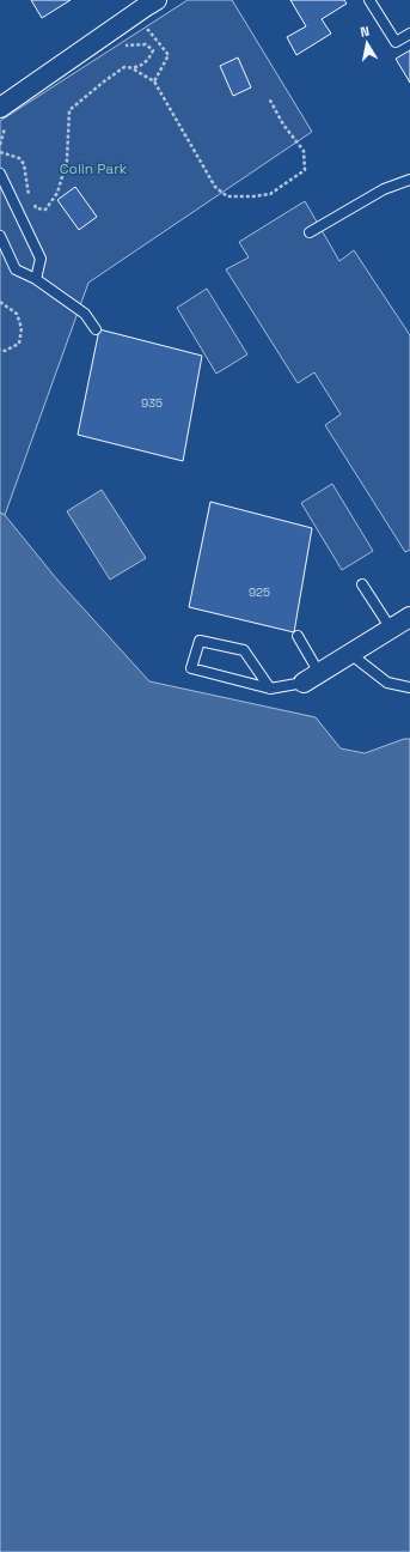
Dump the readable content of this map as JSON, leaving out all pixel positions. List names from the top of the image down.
{
  "parks": ["Colin Park"],
  "house_numbers": ["935", "925"],
  "north": "top"
}
